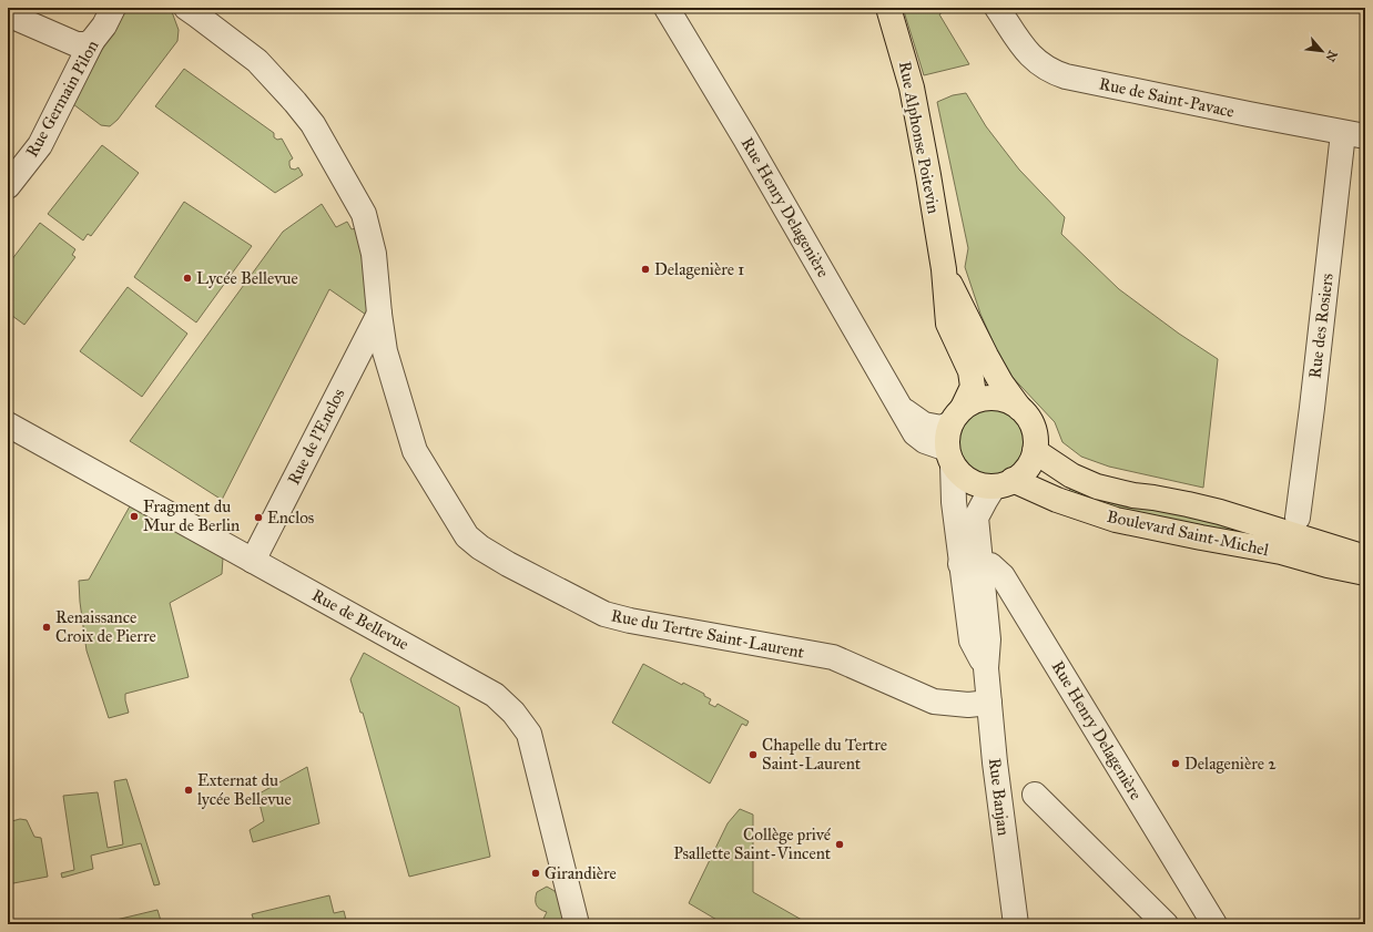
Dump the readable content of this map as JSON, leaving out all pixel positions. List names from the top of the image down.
{
  "streets": {
    "main road": ["Rue Alphonse Poitevin", "Boulevard Saint-Michel"],
    "street": [
      "Rue de Saint-Pavace",
      "Rue Germain Pilon",
      "Rue Henry Delagenière",
      "Rue des Rosiers",
      "Rue de l'Enclos",
      "Rue de Bellevue",
      "Rue du Tertre Saint-Laurent",
      "Rue Banjan"
    ]
  },
  "crossings": [
    ["Rue de Saint-Pavace", "Rue des Rosiers"],
    ["Rue Alphonse Poitevin", "Rue Henry Delagenière"],
    ["Rue Alphonse Poitevin", "Boulevard Saint-Michel"],
    ["Rue Alphonse Poitevin", "Rue Banjan"],
    ["Rue Henry Delagenière", "Boulevard Saint-Michel"],
    ["Rue Henry Delagenière", "Rue Banjan"],
    ["Rue de l'Enclos", "Rue de Bellevue"],
    ["Rue de l'Enclos", "Rue du Tertre Saint-Laurent"],
    ["Boulevard Saint-Michel", "Rue Banjan"],
    ["Rue du Tertre Saint-Laurent", "Rue Banjan"]
  ],
  "places": [
    "Delagenière 1",
    "Lycée Bellevue",
    "Fragment du Mur de Berlin",
    "Enclos",
    "Renaissance Croix de Pierre",
    "Chapelle du Tertre Saint-Laurent",
    "Delagenière 2",
    "Externat du lycée Bellevue",
    "Collège privé Psallette Saint-Vincent",
    "Girandière"
  ],
  "north": "bottom right"
}
